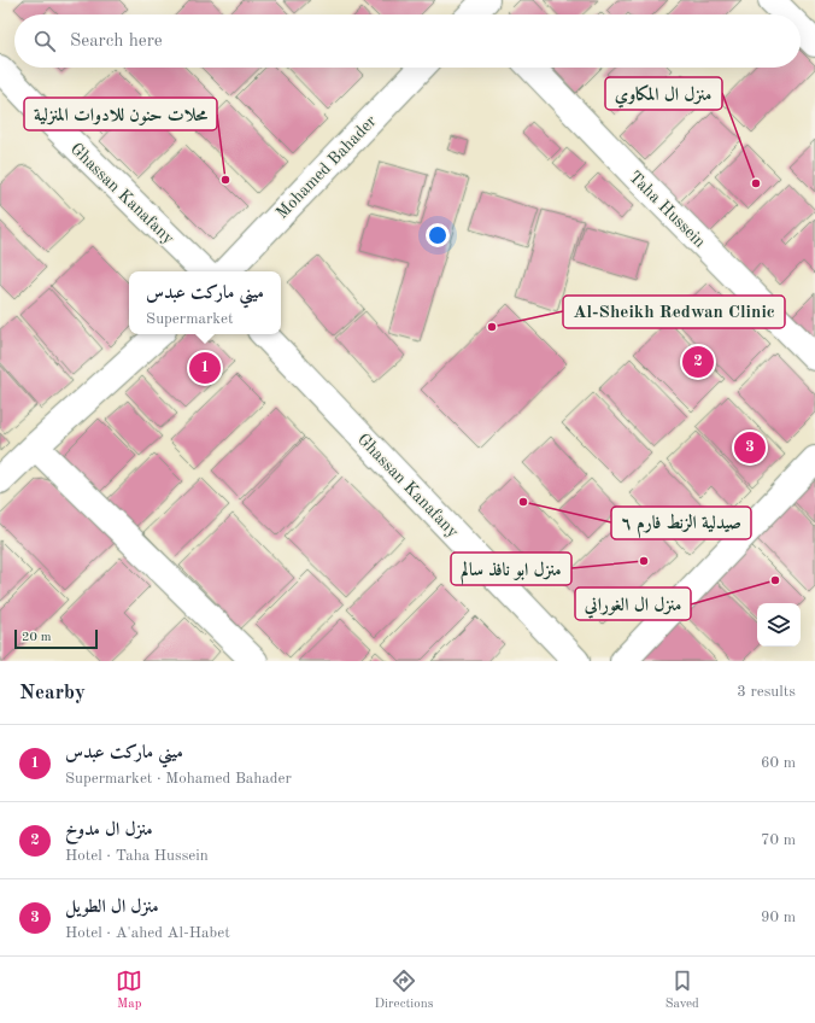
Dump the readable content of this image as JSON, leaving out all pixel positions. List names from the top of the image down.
{
  "streets": {
    "street": ["Mohamed Bahader", "Ghassan Kanafany", "Taha Hussein"]
  },
  "places": [
    "محلات حنون للادوات المنزلية",
    "منزل ال المكاوي",
    "Al-Sheikh Redwan Clinic",
    "صيدلية الزنط فارم ٦",
    "منزل ابو نافذ سالم",
    "منزل ال الغوراني"
  ],
  "scale_bar": "20 m",
  "page": {
    "search": "Search here",
    "popup": ["ميني ماركت عبدس", "Supermarket"],
    "pins": ["2", "1", "3"],
    "scale": "20 m",
    "heading": ["Nearby", "3 results"],
    "list": [
      {
        "mark": "1",
        "name": "ميني ماركت عبدس",
        "note": "Supermarket · Mohamed Bahader",
        "value": "60 m"
      },
      {
        "mark": "2",
        "name": "منزل ال مدوخ",
        "note": "Hotel · Taha Hussein",
        "value": "70 m"
      },
      {
        "mark": "3",
        "name": "منزل ال الطويل",
        "note": "Hotel · A'ahed Al-Habet",
        "value": "90 m"
      }
    ],
    "nav": ["Map", "Directions", "Saved"]
  }
}
